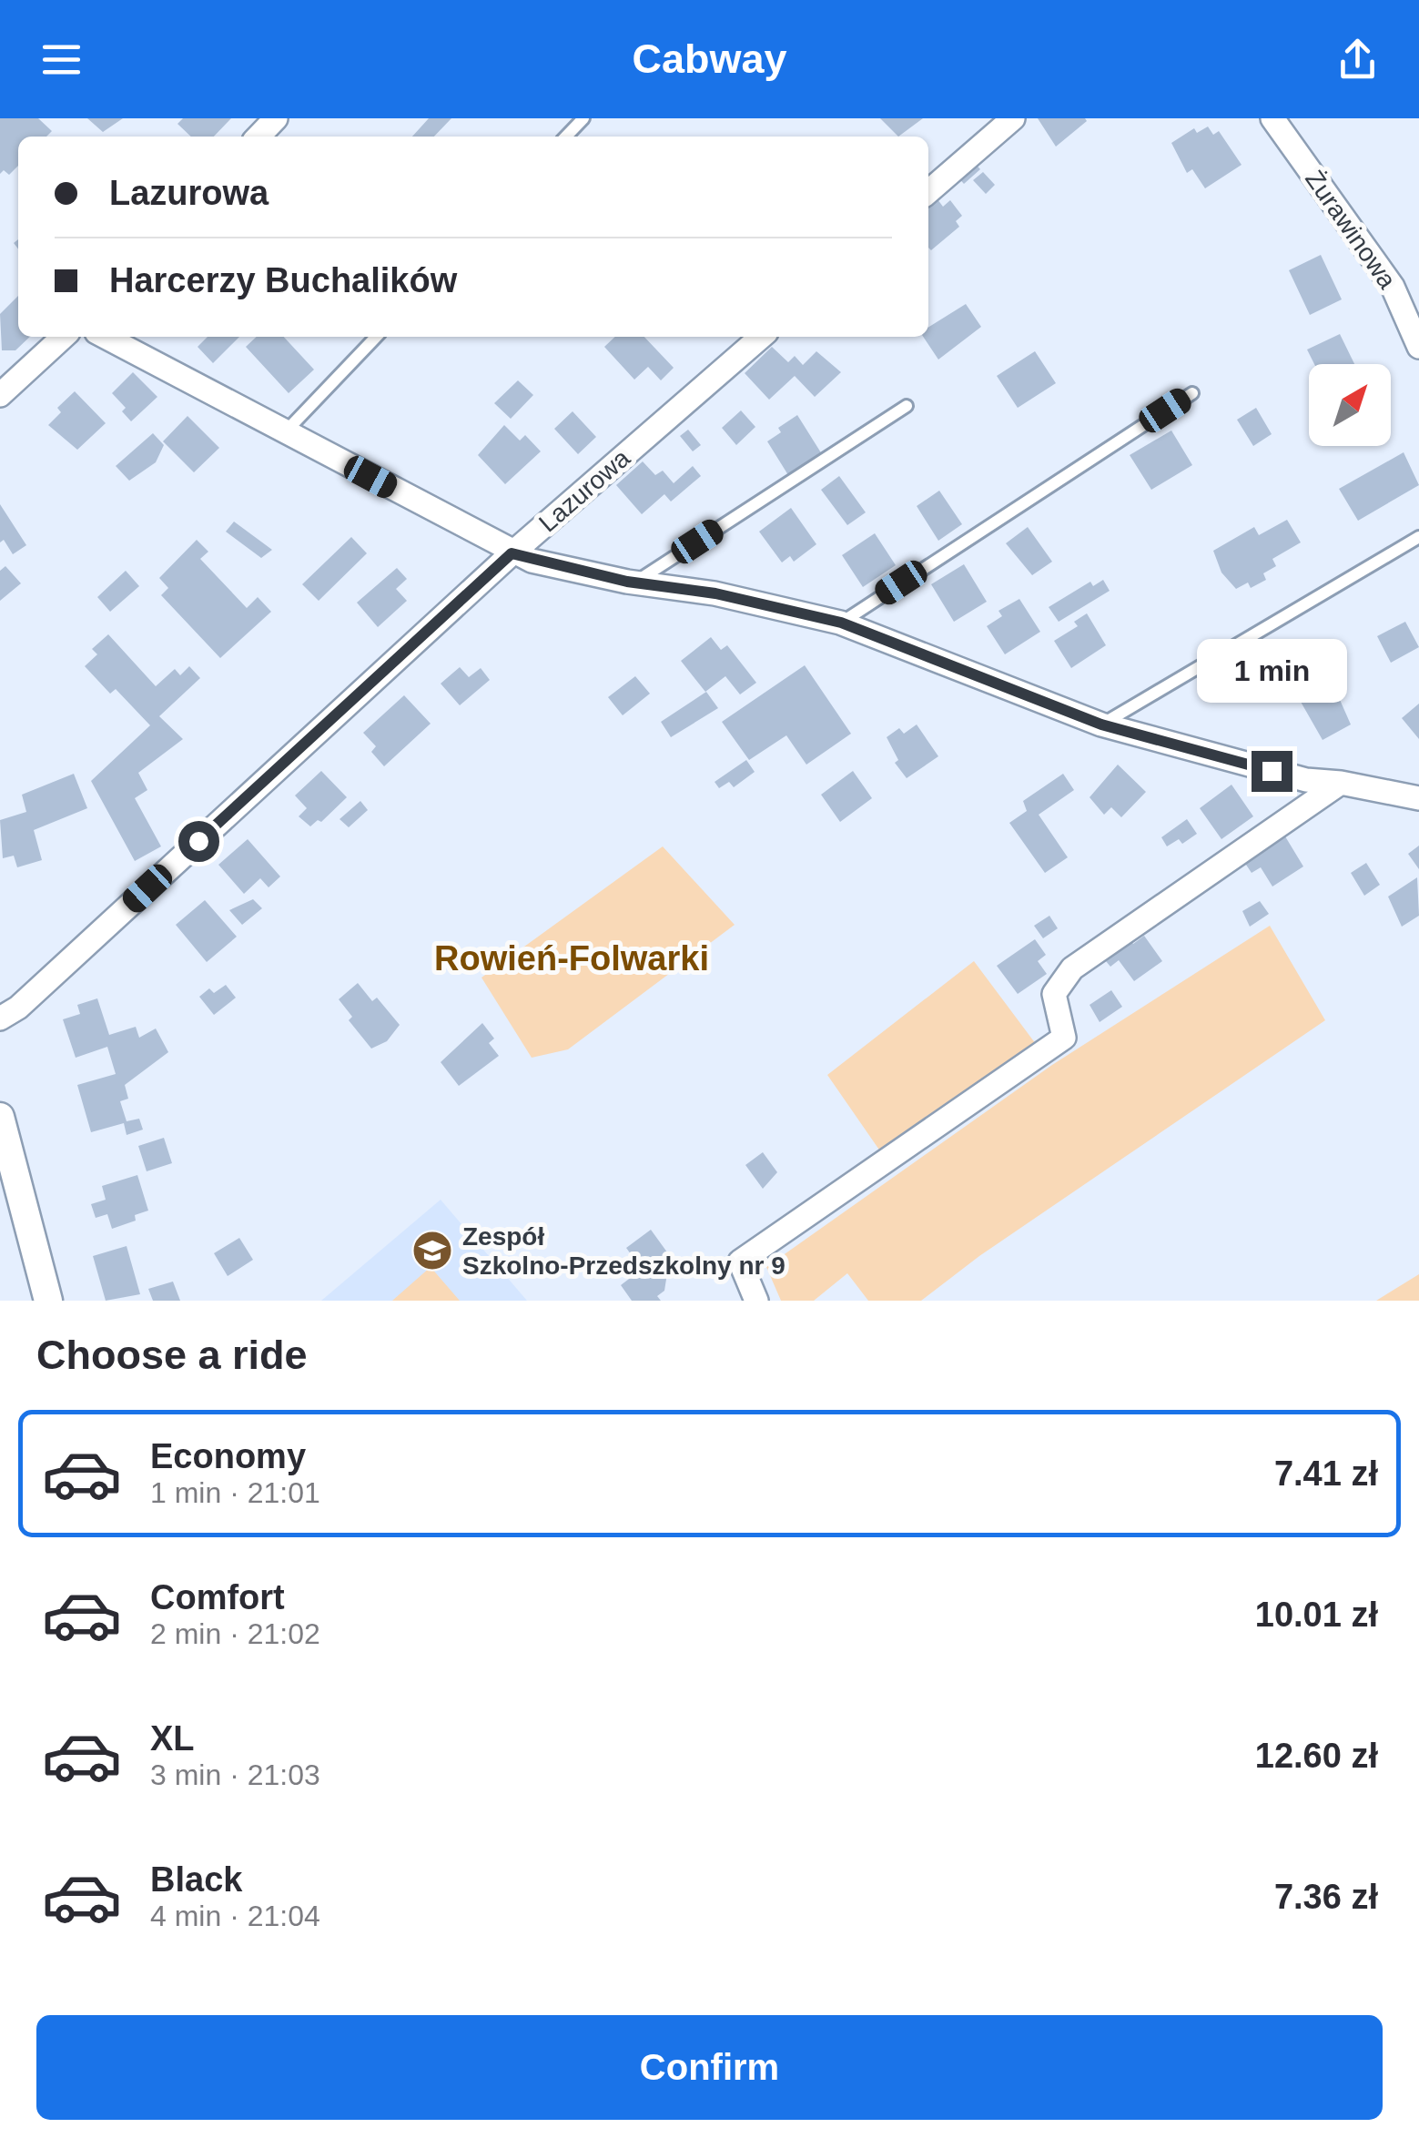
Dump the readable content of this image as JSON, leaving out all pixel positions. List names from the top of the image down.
{
  "streets": {
    "street": ["Żurawinowa", "Lazurowa"]
  },
  "districts": ["Rowień-Folwarki"],
  "places": {
    "school or university": ["Zespół Szkolno-Przedszkolny nr 9"]
  },
  "north": "top right",
  "page": {
    "header": "Cabway",
    "banner": ["Lazurowa", "Harcerzy Buchalików"],
    "bubble": "1 min",
    "heading": "Choose a ride",
    "list": [
      {
        "name": "Economy",
        "note": "1 min · 21:01",
        "value": "7.41 zł"
      },
      {
        "name": "Comfort",
        "note": "2 min · 21:02",
        "value": "10.01 zł"
      },
      {
        "name": "XL",
        "note": "3 min · 21:03",
        "value": "12.60 zł"
      },
      {
        "name": "Black",
        "note": "4 min · 21:04",
        "value": "7.36 zł"
      }
    ],
    "buttons": "Confirm"
  }
}
